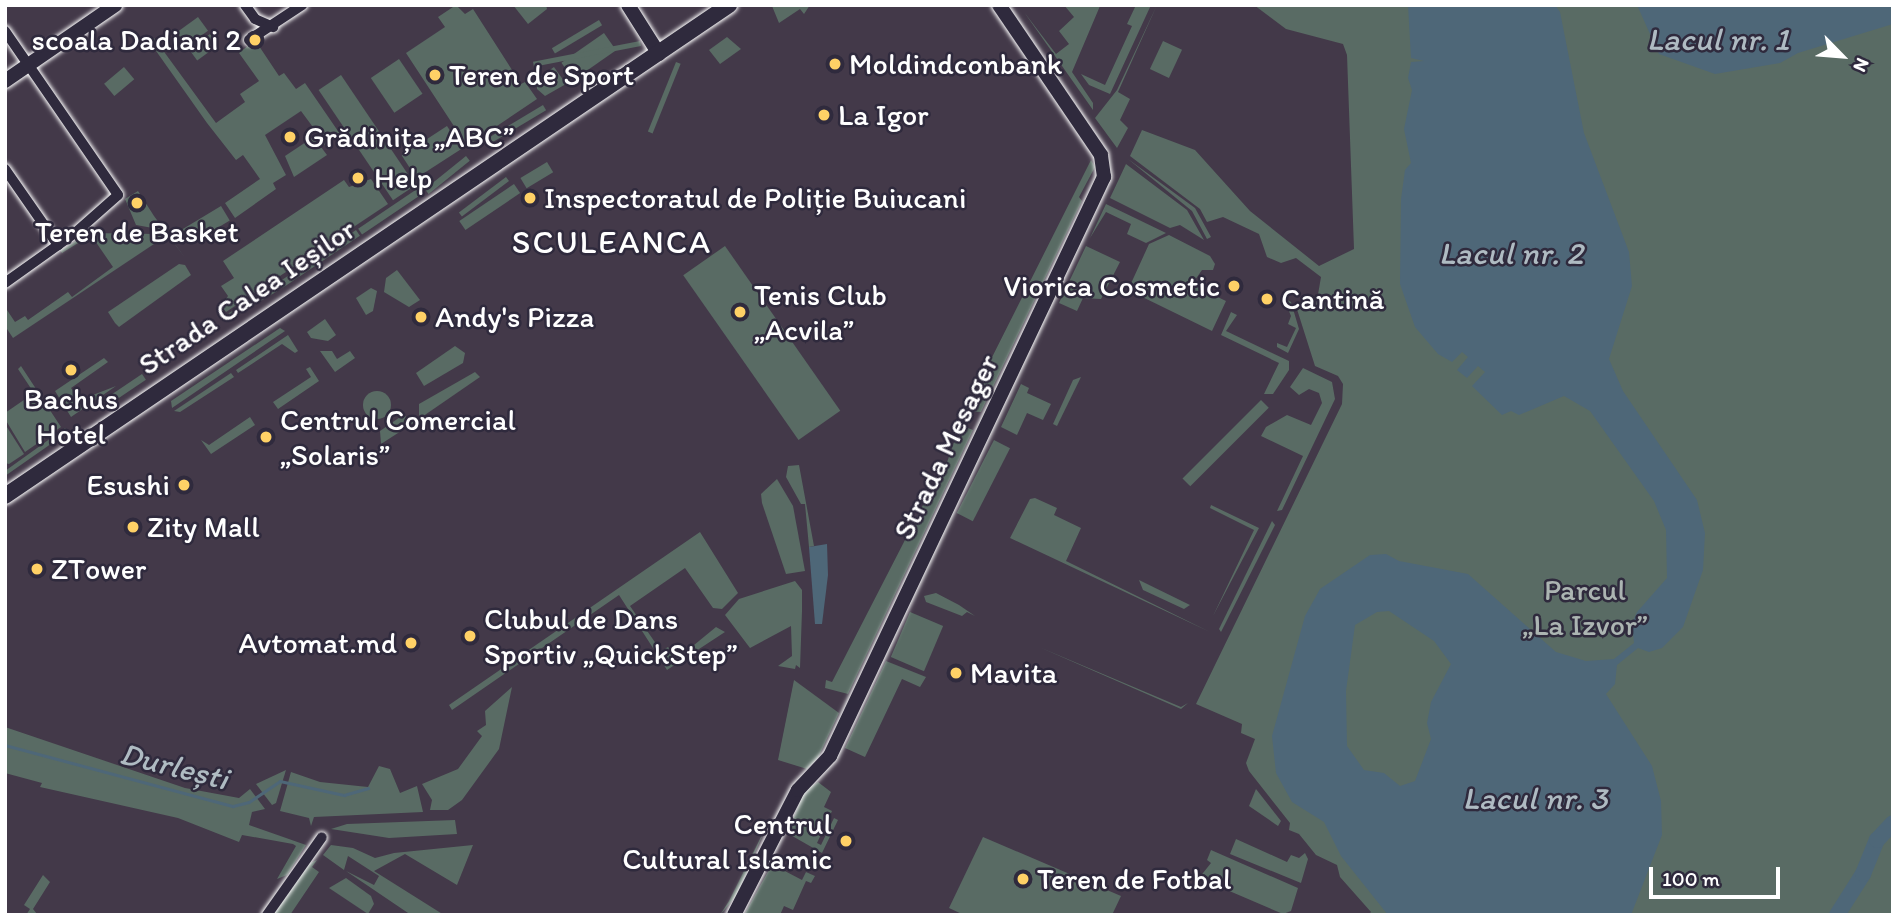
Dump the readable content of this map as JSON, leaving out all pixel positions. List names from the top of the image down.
{
  "streets": {
    "main road": ["Strada Calea Ieșilor"],
    "street": ["Strada Mesager"]
  },
  "districts": ["SCULEANCA"],
  "water": [
    "Lacul nr. 1",
    "Lacul nr. 2",
    "Durlești",
    "Lacul nr. 3"
  ],
  "parks": ["Parcul „La Izvor”"],
  "places": [
    "scoala Dadiani 2",
    "Moldindconbank",
    "Teren de Sport",
    "La Igor",
    "Grădinița „ABC”",
    "Help",
    "Inspectoratul de Poliție Buiucani",
    "Teren de Basket",
    "Viorica Cosmetic",
    "Cantină",
    "Tenis Club „Acvila”",
    "Andy's Pizza",
    "Bachus Hotel",
    "Centrul Comercial „Solaris”",
    "Esushi",
    "Zity Mall",
    "ZTower",
    "Clubul de Dans Sportiv „QuickStep”",
    "Avtomat.md",
    "Mavita",
    "Centrul Cultural Islamic",
    "Teren de Fotbal"
  ],
  "scale_bar": "100 m",
  "north": "bottom right"
}
